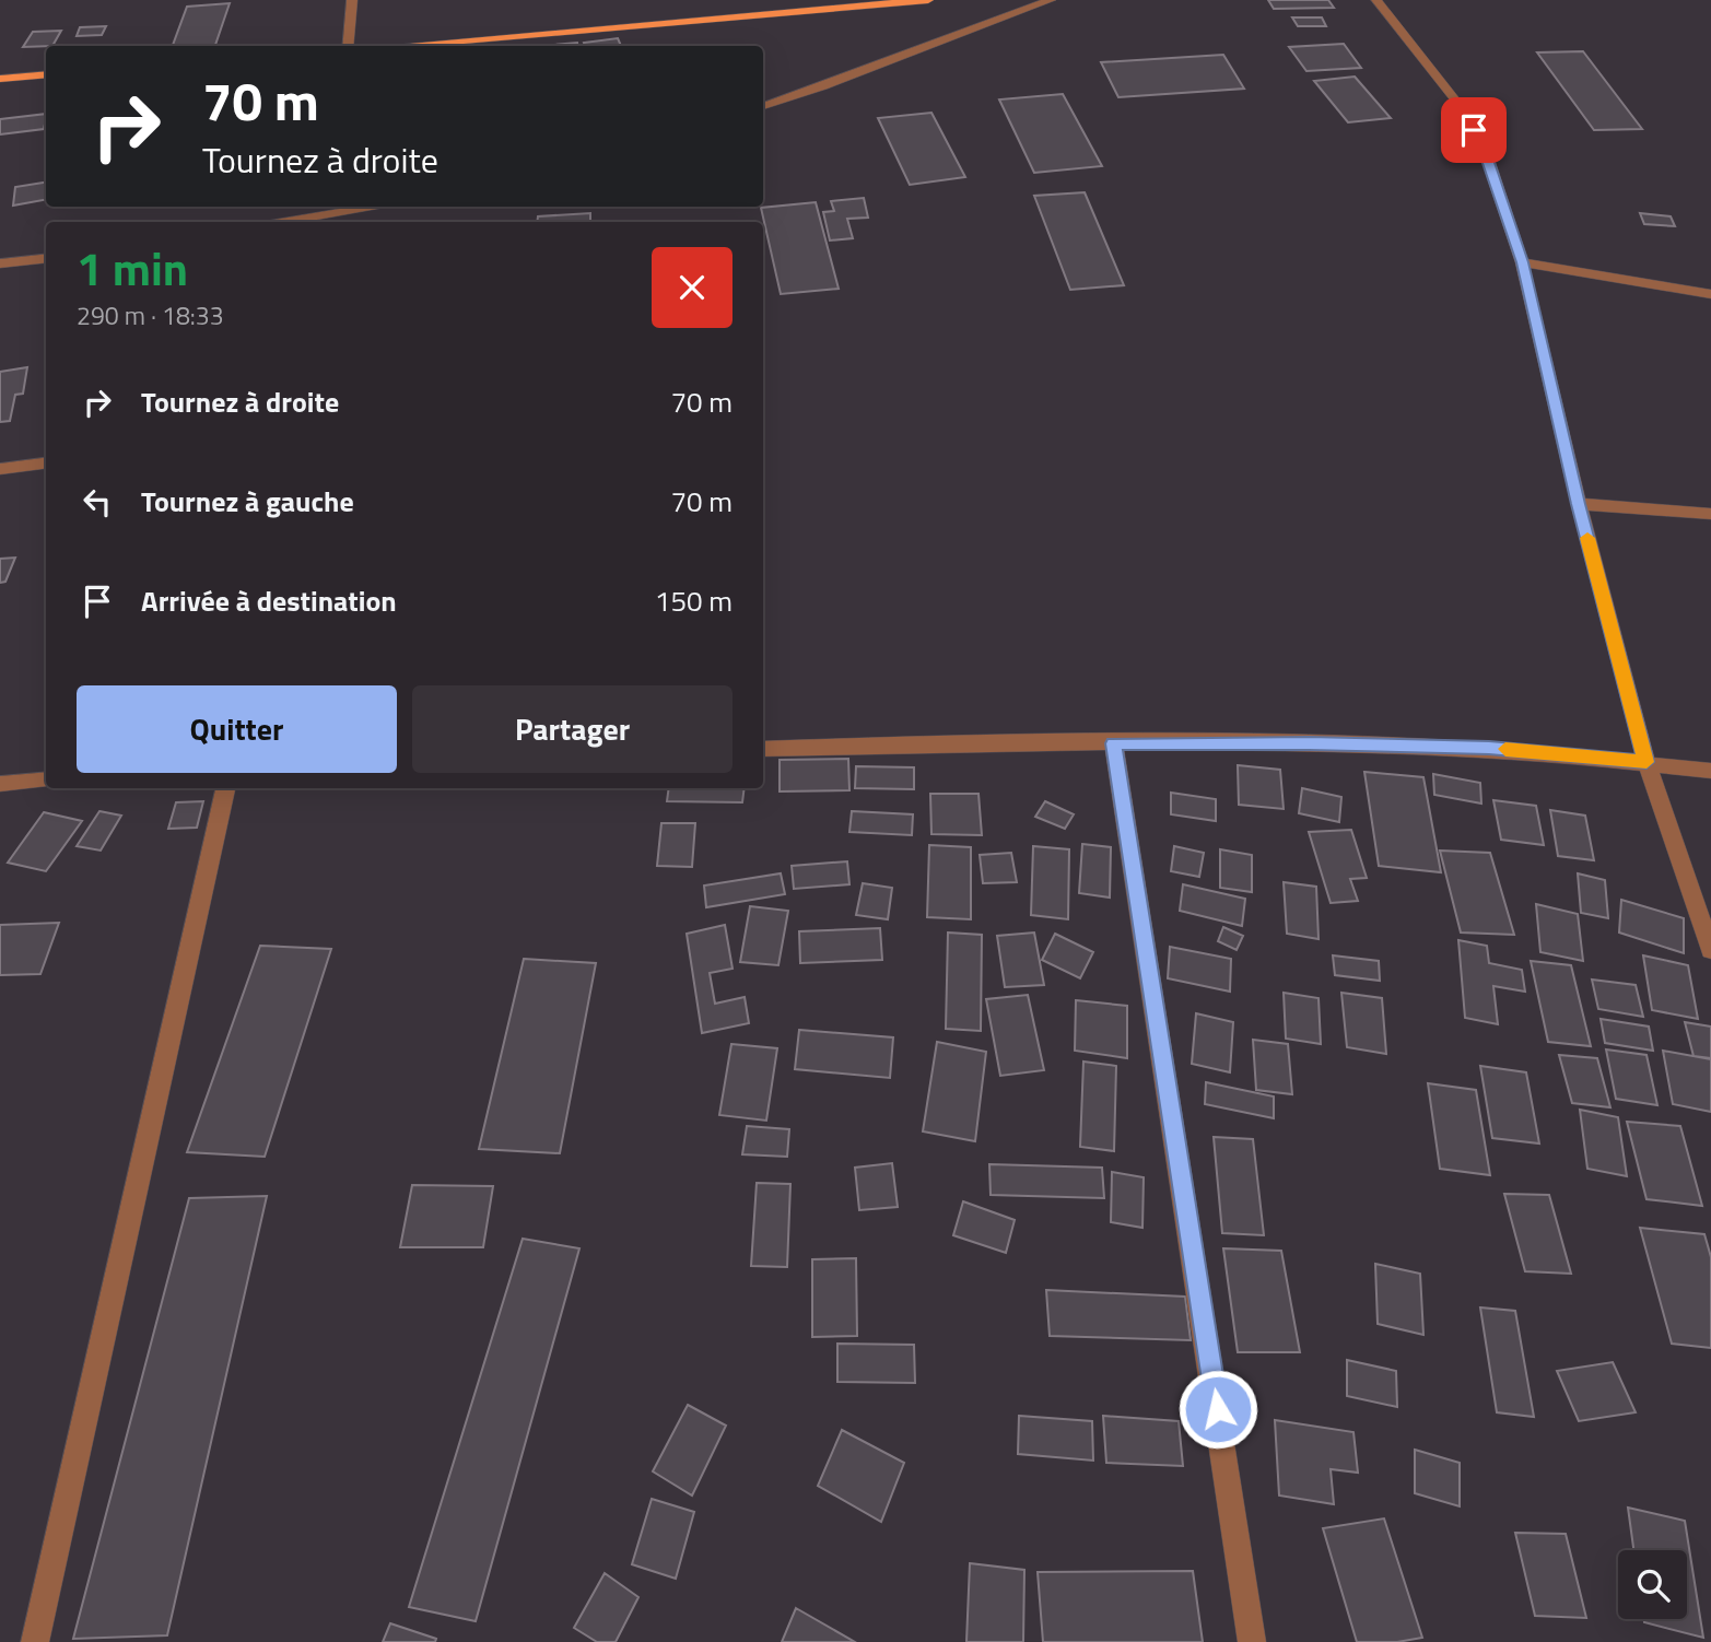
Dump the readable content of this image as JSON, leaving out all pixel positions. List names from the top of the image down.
{
  "page": {
    "turn": ["70 m", "Tournez à droite"],
    "heading": ["1 min", "290 m · 18:33"],
    "list": [
      {
        "name": "Tournez à droite",
        "value": "70 m"
      },
      {
        "name": "Tournez à gauche",
        "value": "70 m"
      },
      {
        "name": "Arrivée à destination",
        "value": "150 m"
      }
    ],
    "buttons": ["Quitter", "Partager"]
  }
}
